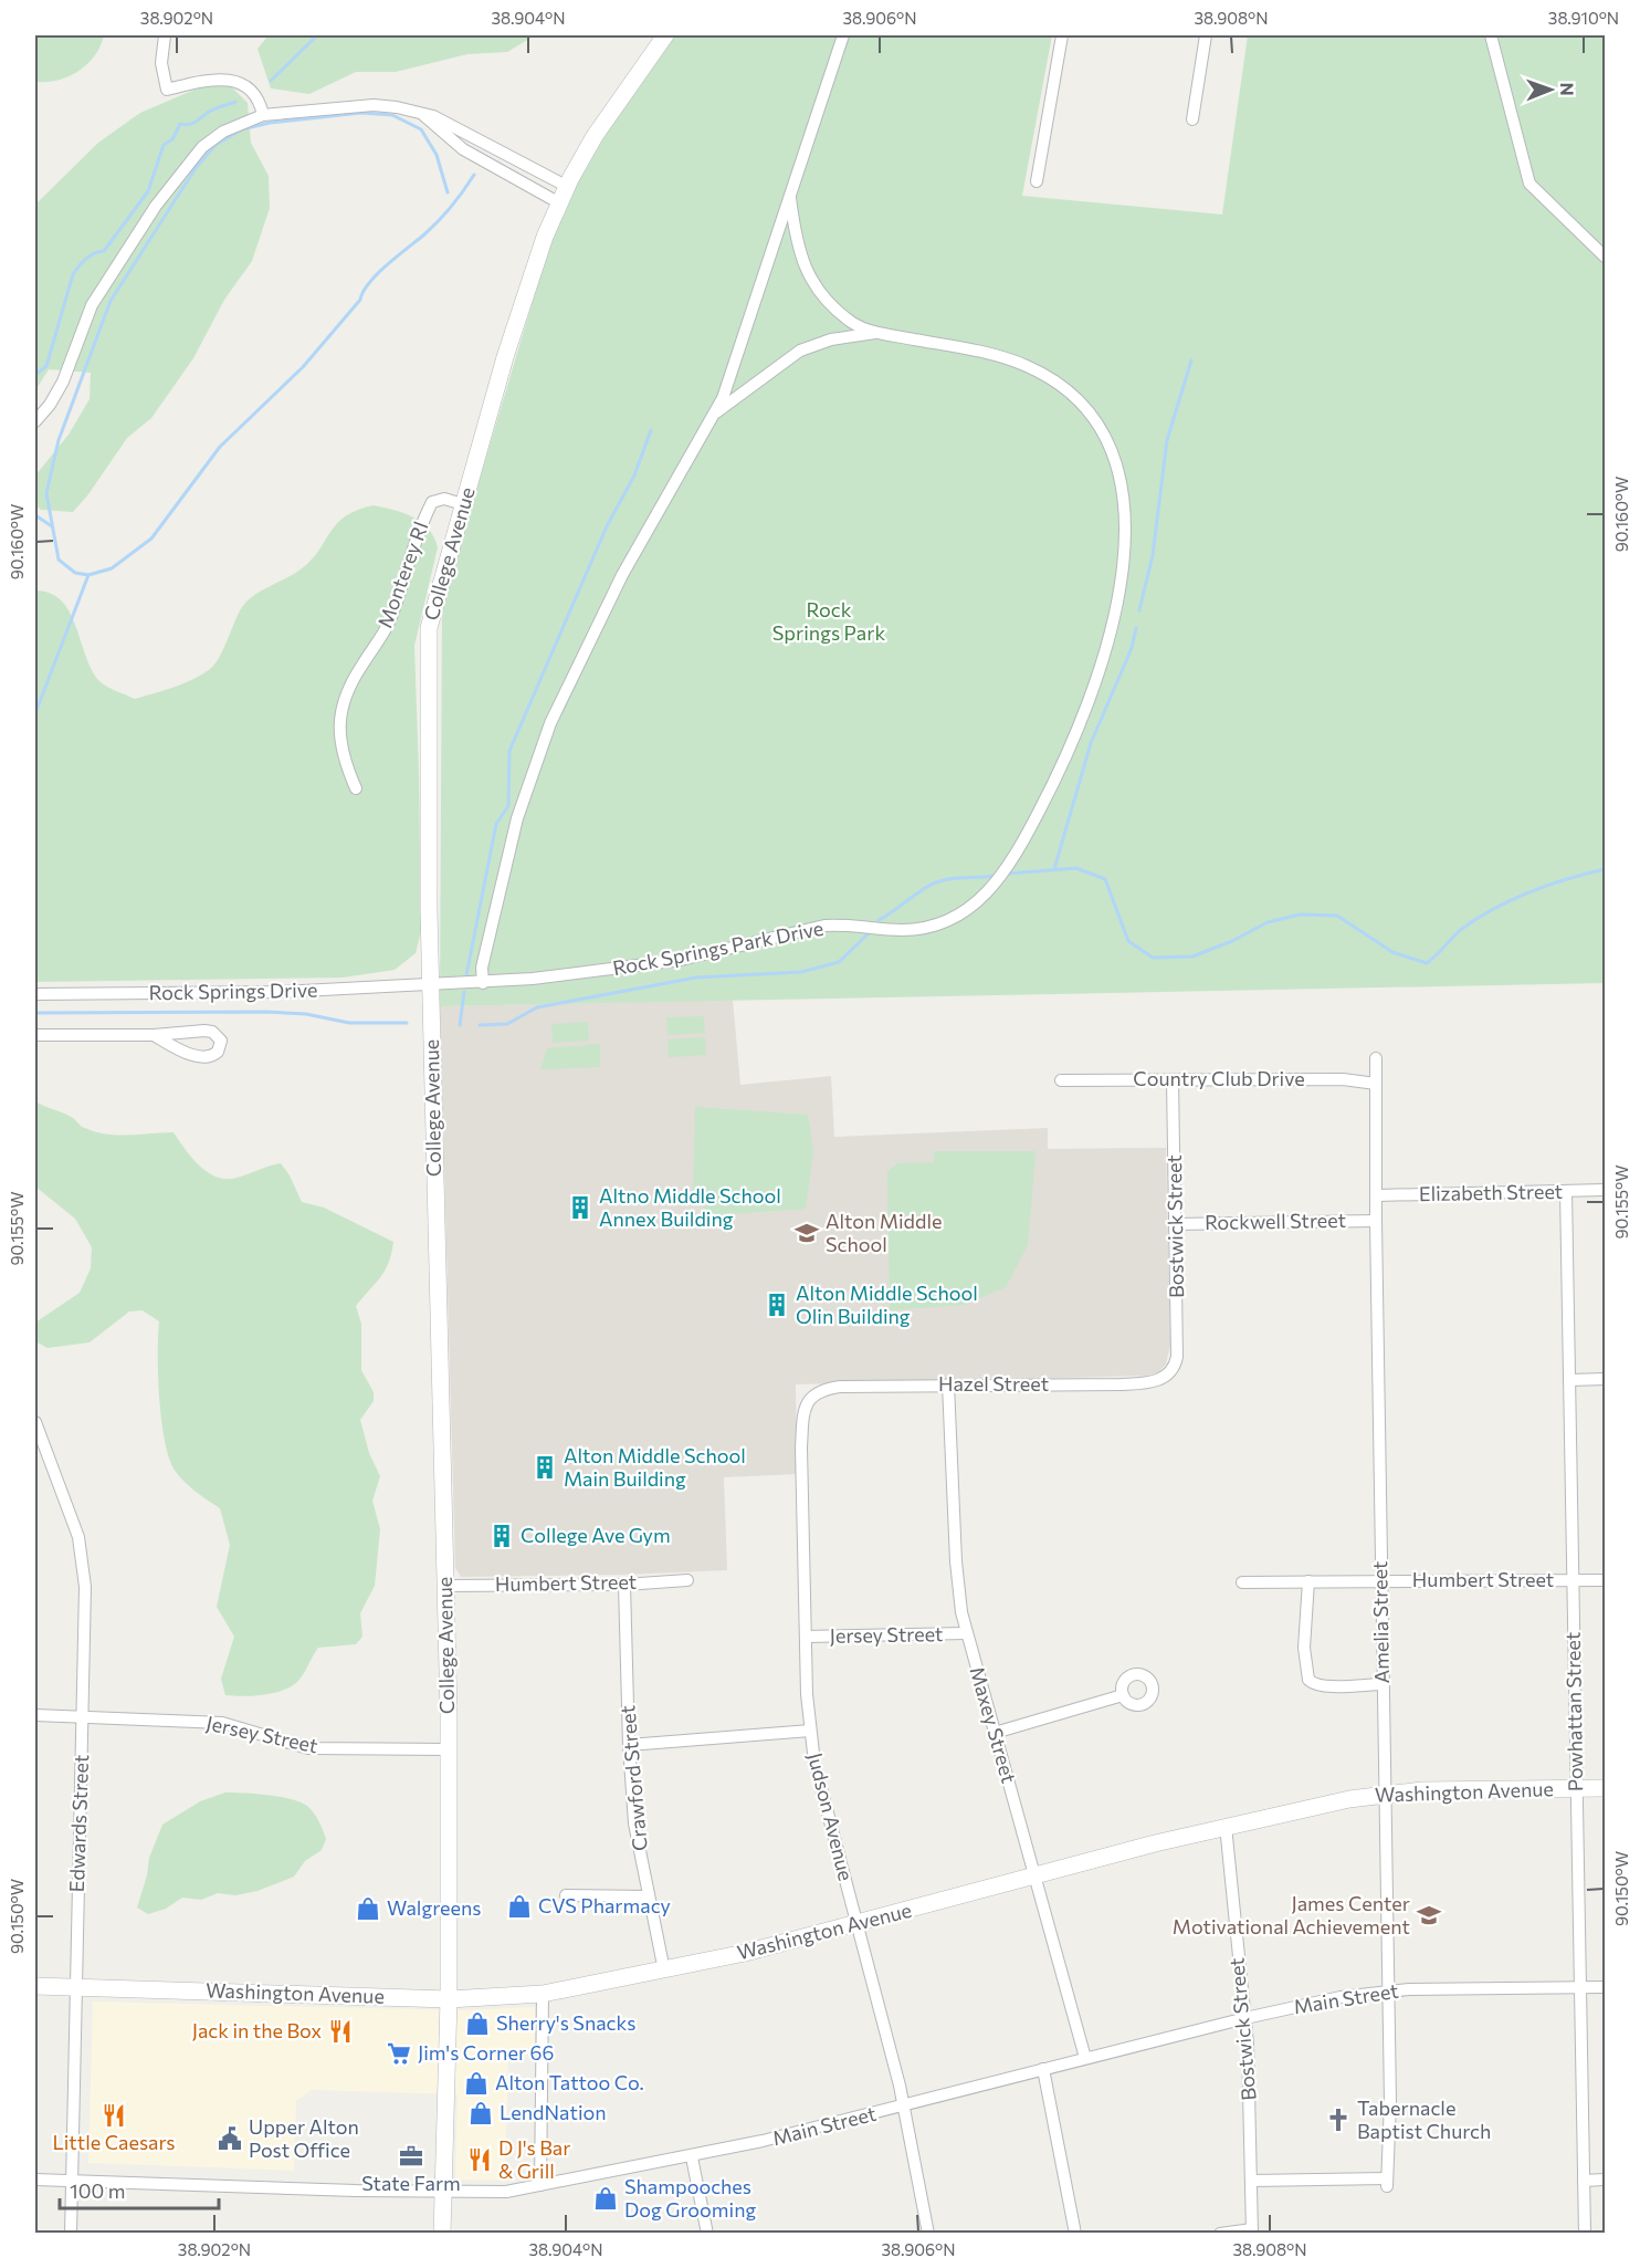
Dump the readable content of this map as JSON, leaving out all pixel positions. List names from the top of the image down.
{
  "streets": {
    "main road": ["College Avenue", "Washington Avenue"],
    "street": [
      "Monterey Rl",
      "Rock Springs Park Drive",
      "Rock Springs Drive",
      "Country Club Drive",
      "Elizabeth Street",
      "Rockwell Street",
      "Bostwick Street",
      "Hazel Street",
      "Humbert Street",
      "Amelia Street",
      "Jersey Street",
      "Powhattan Street",
      "Maxey Street",
      "Crawford Street",
      "Judson Avenue",
      "Edwards Street",
      "Main Street"
    ]
  },
  "crossings": [
    ["College Avenue", "Monterey Rl"],
    ["College Avenue", "Rock Springs Park Drive"],
    ["College Avenue", "Rock Springs Drive"],
    ["College Avenue", "Humbert Street"],
    ["College Avenue", "Jersey Street"],
    ["College Avenue", "Washington Avenue"],
    ["College Avenue", "Main Street"],
    ["Rock Springs Park Drive", "Rock Springs Drive"],
    ["Country Club Drive", "Bostwick Street"],
    ["Country Club Drive", "Amelia Street"],
    ["Elizabeth Street", "Amelia Street"],
    ["Elizabeth Street", "Powhattan Street"],
    ["Rockwell Street", "Bostwick Street"],
    ["Rockwell Street", "Amelia Street"],
    ["Bostwick Street", "Hazel Street"],
    ["Bostwick Street", "Amelia Street"],
    ["Bostwick Street", "Washington Avenue"],
    ["Bostwick Street", "Main Street"],
    ["Hazel Street", "Maxey Street"],
    ["Hazel Street", "Judson Avenue"],
    ["Humbert Street", "Amelia Street"],
    ["Humbert Street", "Powhattan Street"],
    ["Humbert Street", "Crawford Street"],
    ["Amelia Street", "Washington Avenue"],
    ["Amelia Street", "Main Street"],
    ["Jersey Street", "Maxey Street"],
    ["Jersey Street", "Judson Avenue"],
    ["Jersey Street", "Edwards Street"],
    ["Powhattan Street", "Washington Avenue"],
    ["Powhattan Street", "Main Street"],
    ["Maxey Street", "Washington Avenue"],
    ["Maxey Street", "Main Street"],
    ["Crawford Street", "Washington Avenue"],
    ["Washington Avenue", "Judson Avenue"],
    ["Washington Avenue", "Edwards Street"],
    ["Judson Avenue", "Main Street"],
    ["Edwards Street", "Main Street"]
  ],
  "parks": ["Rock Springs Park"],
  "places": {
    "building": [
      "Altno Middle School Annex Building",
      "Alton Middle School Olin Building",
      "Alton Middle School Main Building",
      "College Ave Gym"
    ],
    "school or university": ["Alton Middle School", "James Center Motivational Achievement"],
    "shop": [
      "CVS Pharmacy",
      "Walgreens",
      "Sherry's Snacks",
      "Alton Tattoo Co.",
      "LendNation",
      "Shampooches Dog Grooming"
    ],
    "restaurant": ["Jack in the Box", "Little Caesars", "D J's Bar & Grill"],
    "supermarket": ["Jim's Corner 66"],
    "church": ["Tabernacle Baptist Church"],
    "public building": ["Upper Alton Post Office"],
    "office": ["State Farm"]
  },
  "scale_bar": "100 m",
  "north": "right",
  "coordinates": [
    "38.902°N",
    "38.904°N",
    "38.906°N",
    "38.908°N",
    "38.910°N",
    "90.160°W",
    "90.155°W",
    "90.150°W"
  ]
}
